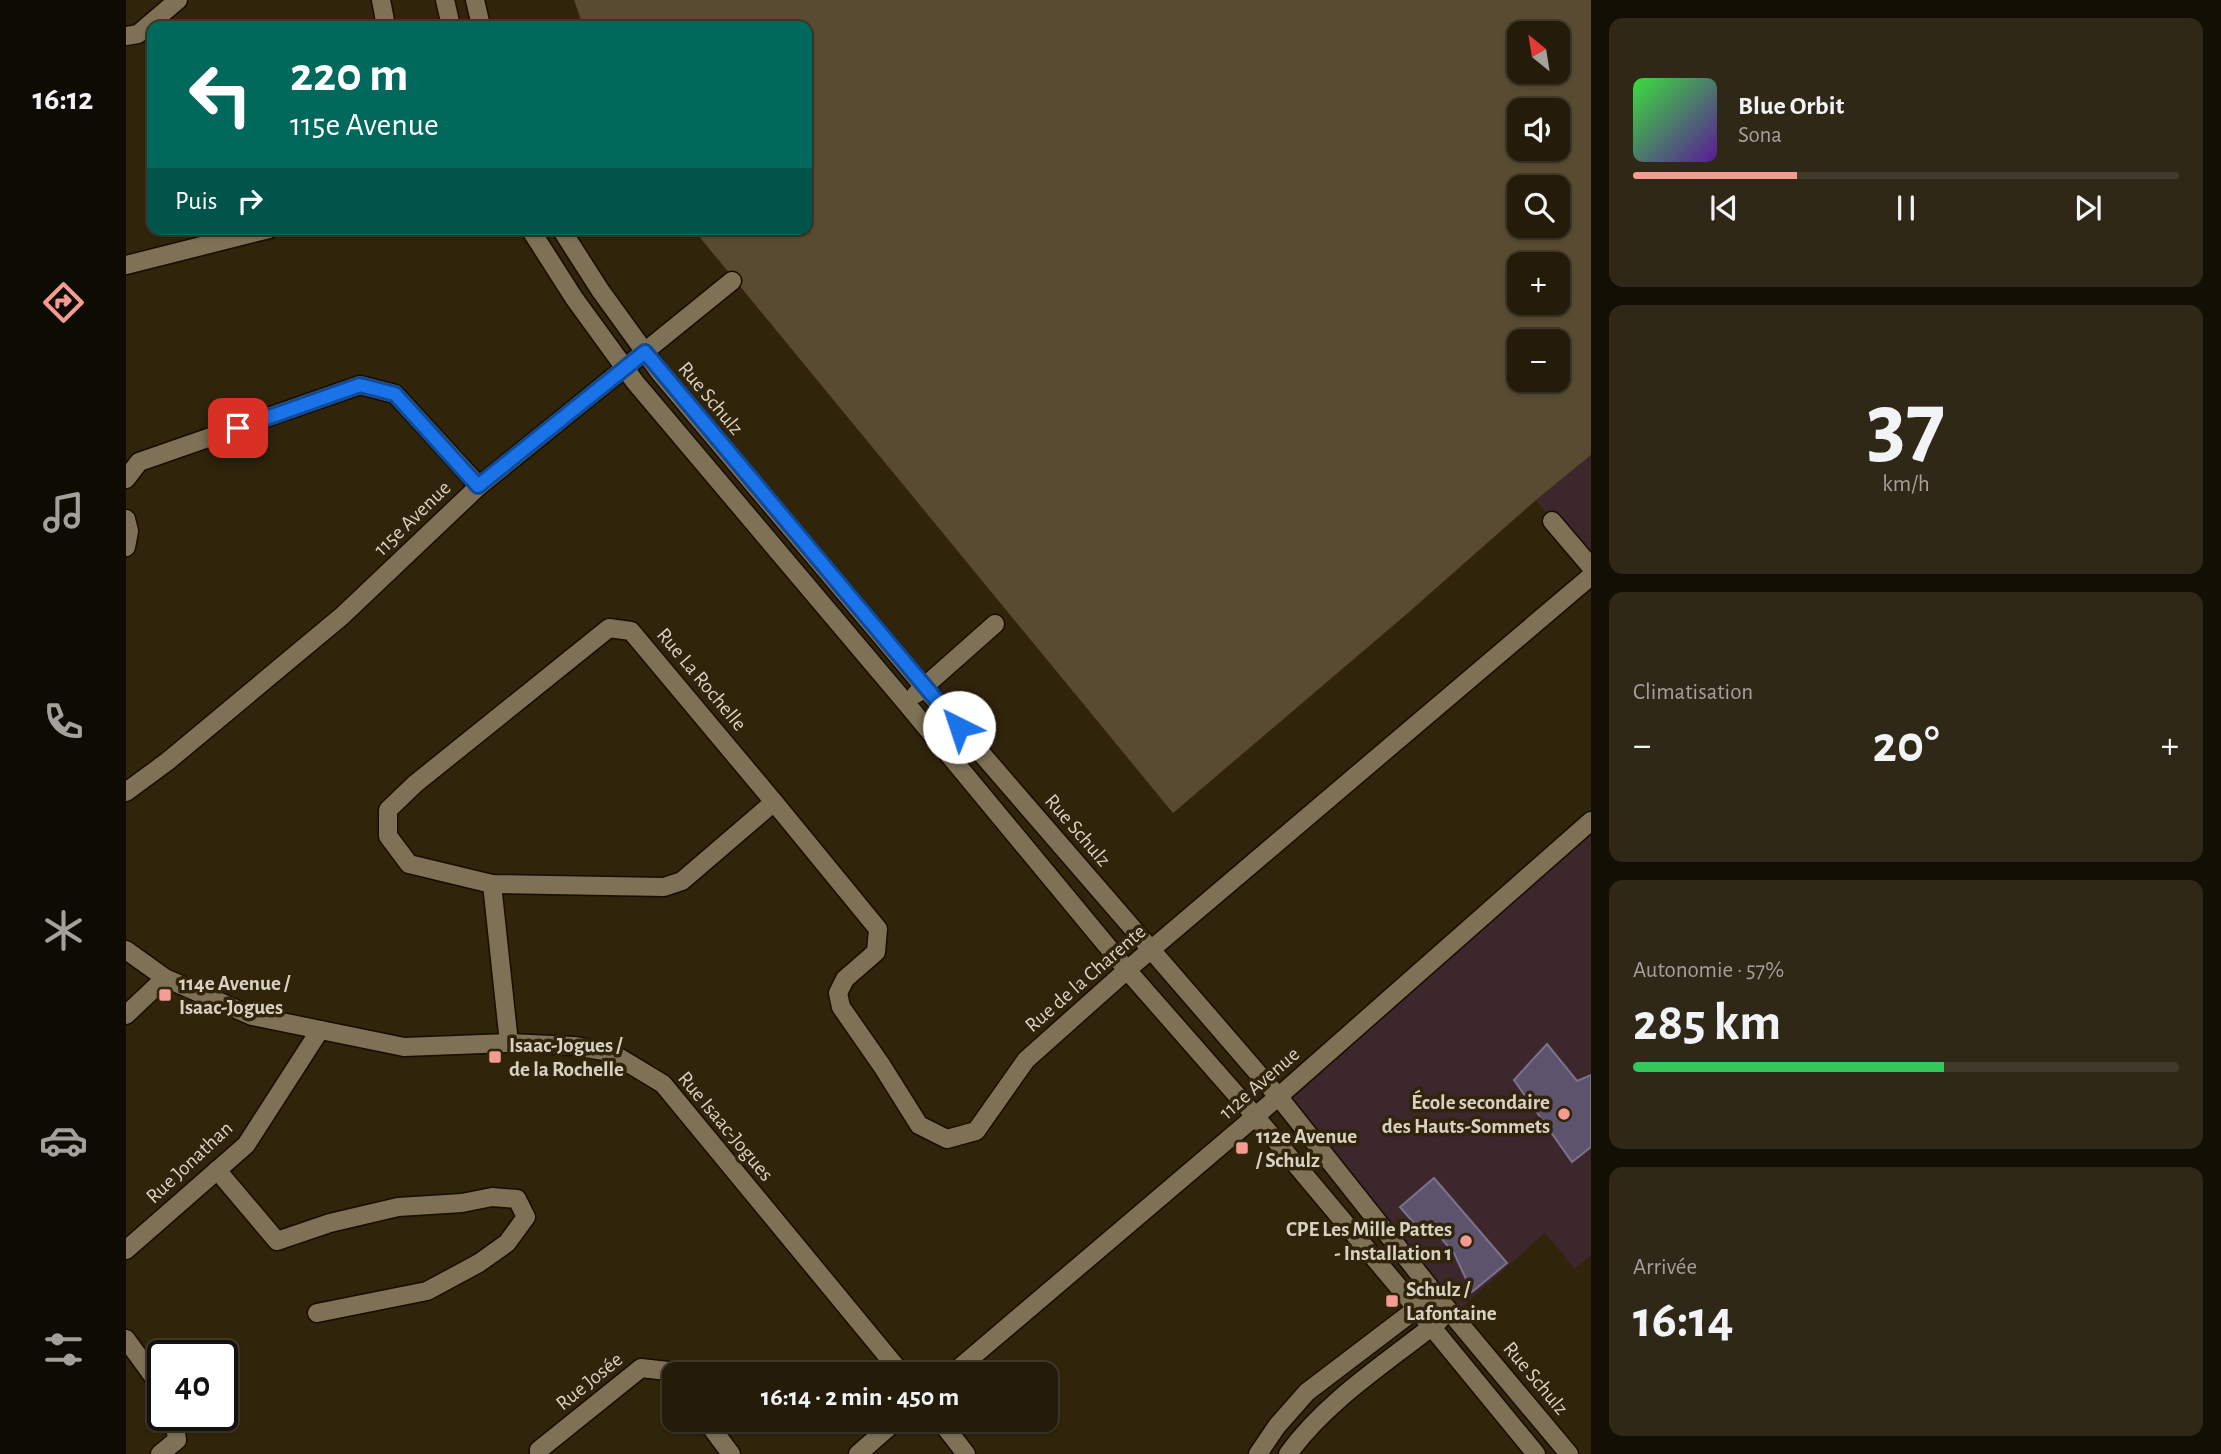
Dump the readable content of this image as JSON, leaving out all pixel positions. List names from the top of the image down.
{
  "streets": {
    "street": [
      "Rue Schulz",
      "115e Avenue",
      "Rue La Rochelle",
      "Rue de la Charente",
      "112e Avenue",
      "Rue Isaac-Jogues",
      "Rue Jonathan",
      "Rue Josée"
    ]
  },
  "crossings": [
    ["Rue Schulz", "115e Avenue"],
    ["Rue Schulz", "Rue de la Charente"],
    ["Rue Schulz", "112e Avenue"],
    ["Rue La Rochelle", "Rue de la Charente"],
    ["Rue Isaac-Jogues", "Rue Jonathan"]
  ],
  "places": {
    "transit": [
      "114e Avenue / Isaac-Jogues",
      "Isaac-Jogues / de la Rochelle",
      "112e Avenue / Schulz",
      "Schulz / Lafontaine"
    ],
    "other": ["École secondaire des Hauts-Sommets", "CPE Les Mille Pattes - Installation 1"]
  },
  "north": "top left",
  "page": {
    "tabs": "16:12",
    "map_buttons": ["+", "−"],
    "turn": ["220 m", "115e Avenue"],
    "song": ["Blue Orbit", "Sona"],
    "then": "Puis",
    "tile": [
      ["37", "km/h"],
      "Climatisation",
      ["Autonomie · 57%", "285 km"],
      ["Arrivée", "16:14"]
    ],
    "heat": ["−", "20°", "+"],
    "limit": "40",
    "trip": "16:14 · 2 min · 450 m"
  }
}
